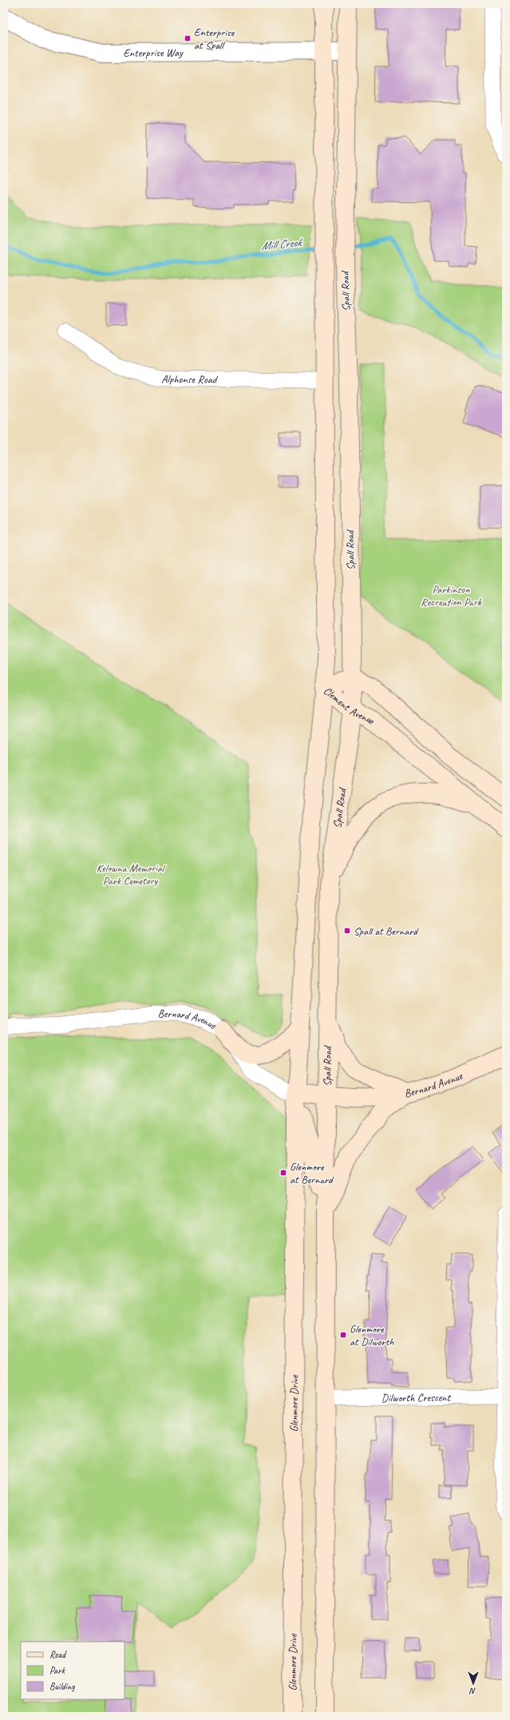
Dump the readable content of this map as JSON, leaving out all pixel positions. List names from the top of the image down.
{
  "streets": {
    "main road": [
      "Spall Road",
      "Clement Avenue",
      "Bernard Avenue",
      "Glenmore Drive"
    ],
    "street": ["Enterprise Way", "Alphonse Road", "Dilworth Crescent"]
  },
  "crossings": [
    ["Enterprise Way", "Spall Road"],
    ["Spall Road", "Alphonse Road"],
    ["Spall Road", "Clement Avenue"],
    ["Spall Road", "Bernard Avenue"],
    ["Spall Road", "Glenmore Drive"],
    ["Bernard Avenue", "Glenmore Drive"]
  ],
  "water": ["Mill Creek"],
  "parks": ["Parkinson Recreation Park", "Kelowna Memorial Park Cemetery"],
  "places": {
    "transit": [
      "Enterprise at Spall",
      "Spall at Bernard",
      "Glenmore at Bernard",
      "Glenmore at Dilworth"
    ]
  },
  "legend": ["Road", "Park", "Building"],
  "north": "bottom"
}
